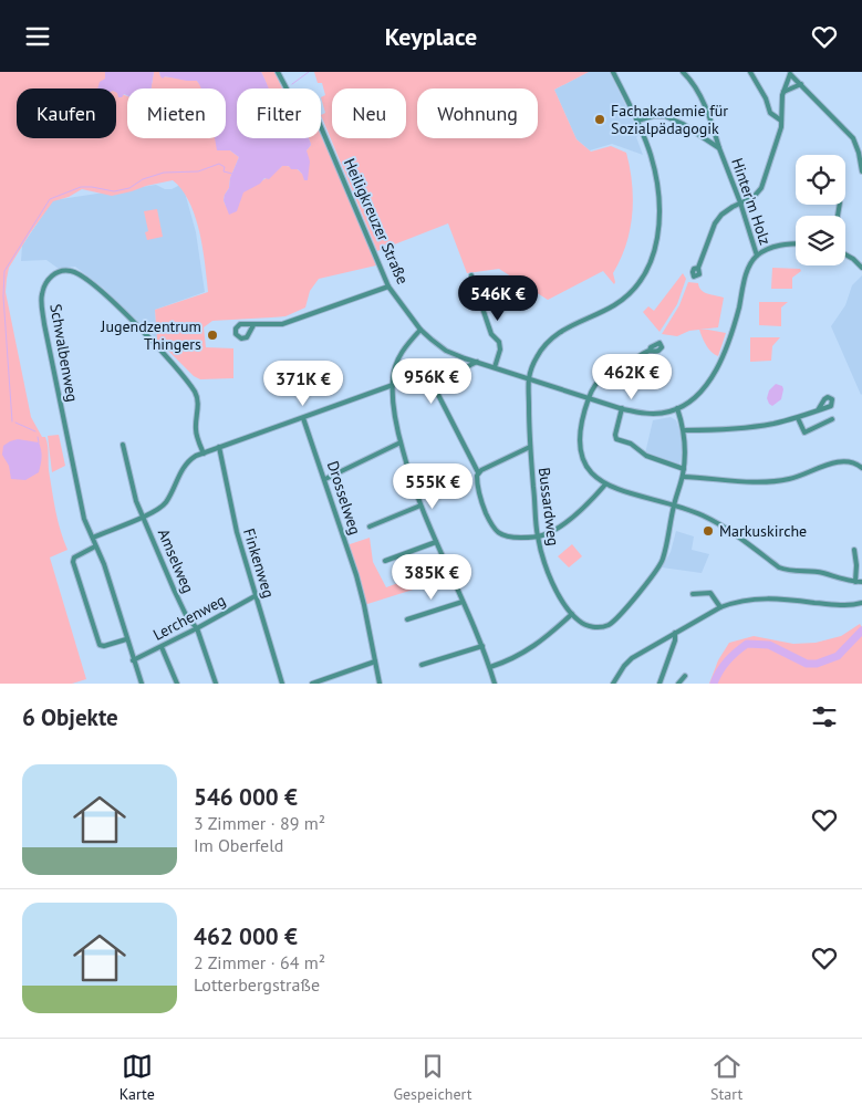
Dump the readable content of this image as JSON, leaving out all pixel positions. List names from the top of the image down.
{
  "streets": {
    "street": [
      "Hinter'm Holz",
      "Heiligkreuzer Straße",
      "Schwalbenweg",
      "Drosselweg",
      "Bussardweg",
      "Amselweg",
      "Finkenweg",
      "Lerchenweg"
    ]
  },
  "crossings": [
    ["Heiligkreuzer Straße", "Bussardweg"],
    ["Schwalbenweg", "Lerchenweg"],
    ["Amselweg", "Lerchenweg"],
    ["Finkenweg", "Lerchenweg"]
  ],
  "places": ["Fachakademie für Sozialpädagogik", "Jugendzentrum Thingers", "Markuskirche"],
  "page": {
    "header": "Keyplace",
    "chip": [
      "Kaufen",
      "Mieten",
      "Filter",
      "Neu",
      "Wohnung"
    ],
    "price": [
      "546K €",
      "462K €",
      "956K €",
      "371K €",
      "555K €",
      "385K €"
    ],
    "heading": "6 Objekte",
    "list": [
      {
        "name": "546 000 €",
        "note": "3 Zimmer · 89 m² · Im Oberfeld"
      },
      {
        "name": "462 000 €",
        "note": "2 Zimmer · 64 m² · Lotterbergstraße"
      }
    ],
    "tabs": ["Karte", "Gespeichert", "Start"]
  }
}
